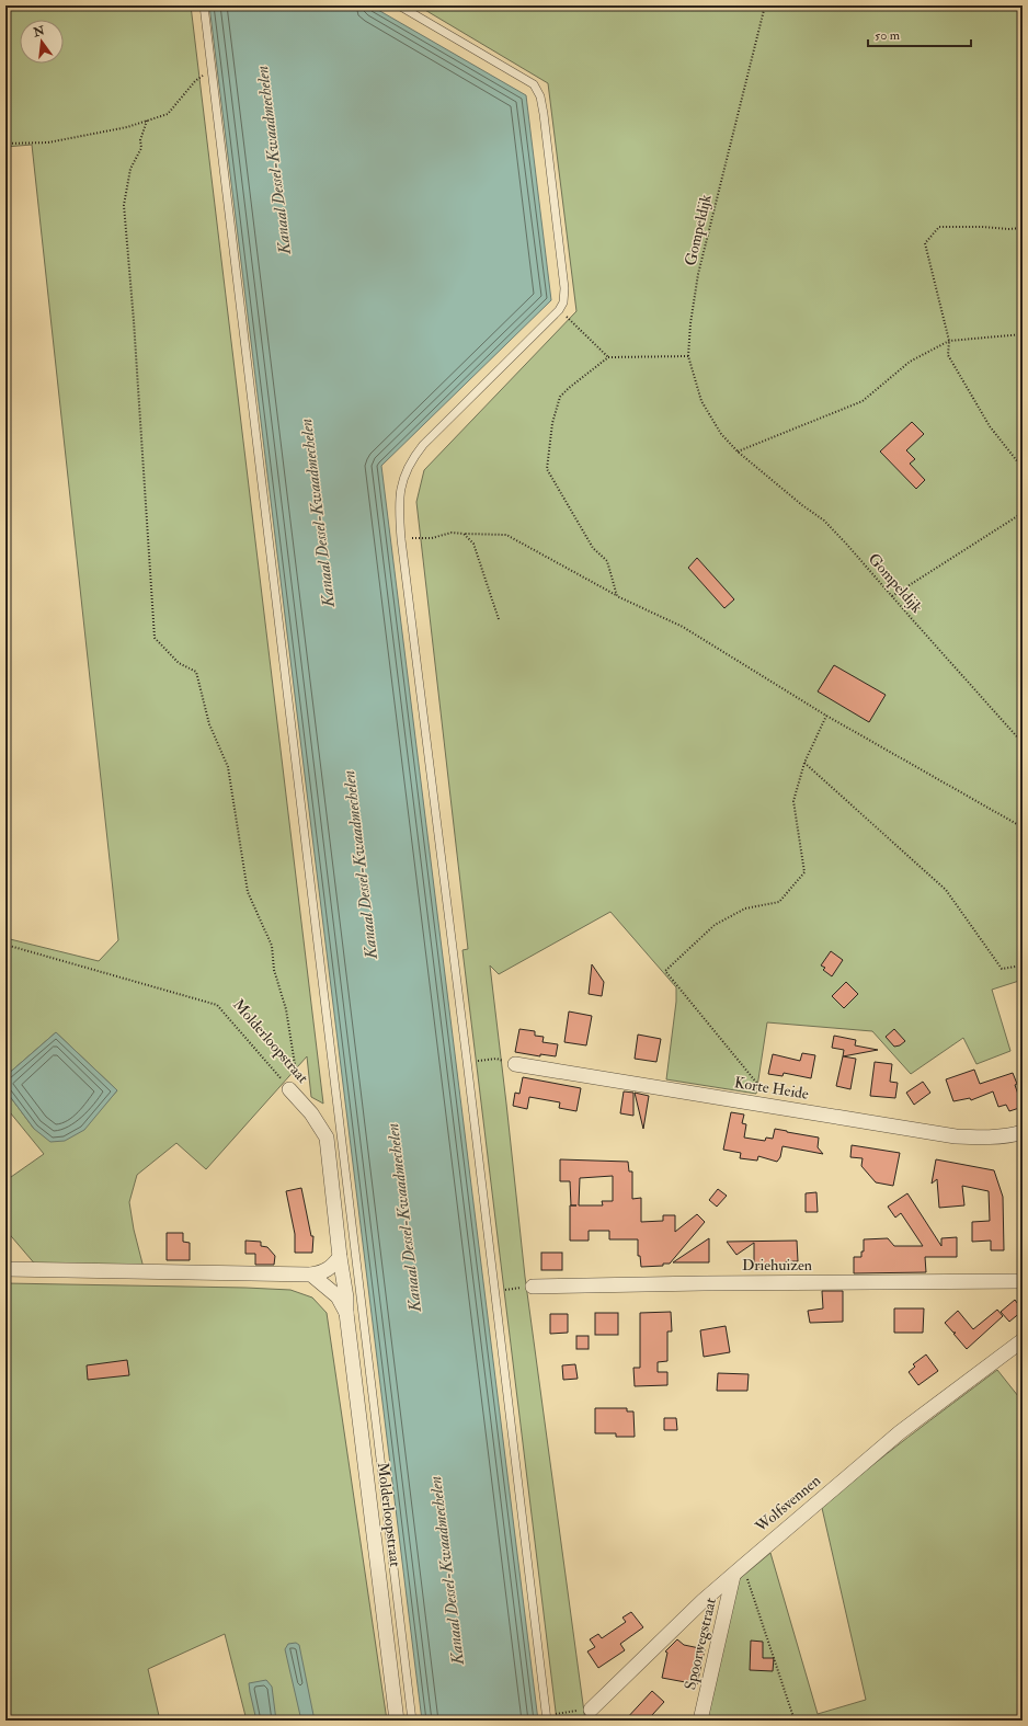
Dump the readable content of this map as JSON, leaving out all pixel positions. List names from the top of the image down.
{
  "streets": {
    "street": [
      "Molderloopstraat",
      "Korte Heide",
      "Driehuizen",
      "Wolfsvennen",
      "Spoorwegstraat"
    ],
    "path": ["Gompeldijk"]
  },
  "crossings": [
    ["Wolfsvennen", "Spoorwegstraat"]
  ],
  "water": ["Kanaal Dessel-Kwaadmechelen"],
  "scale_bar": "50 m",
  "north": "top"
}
